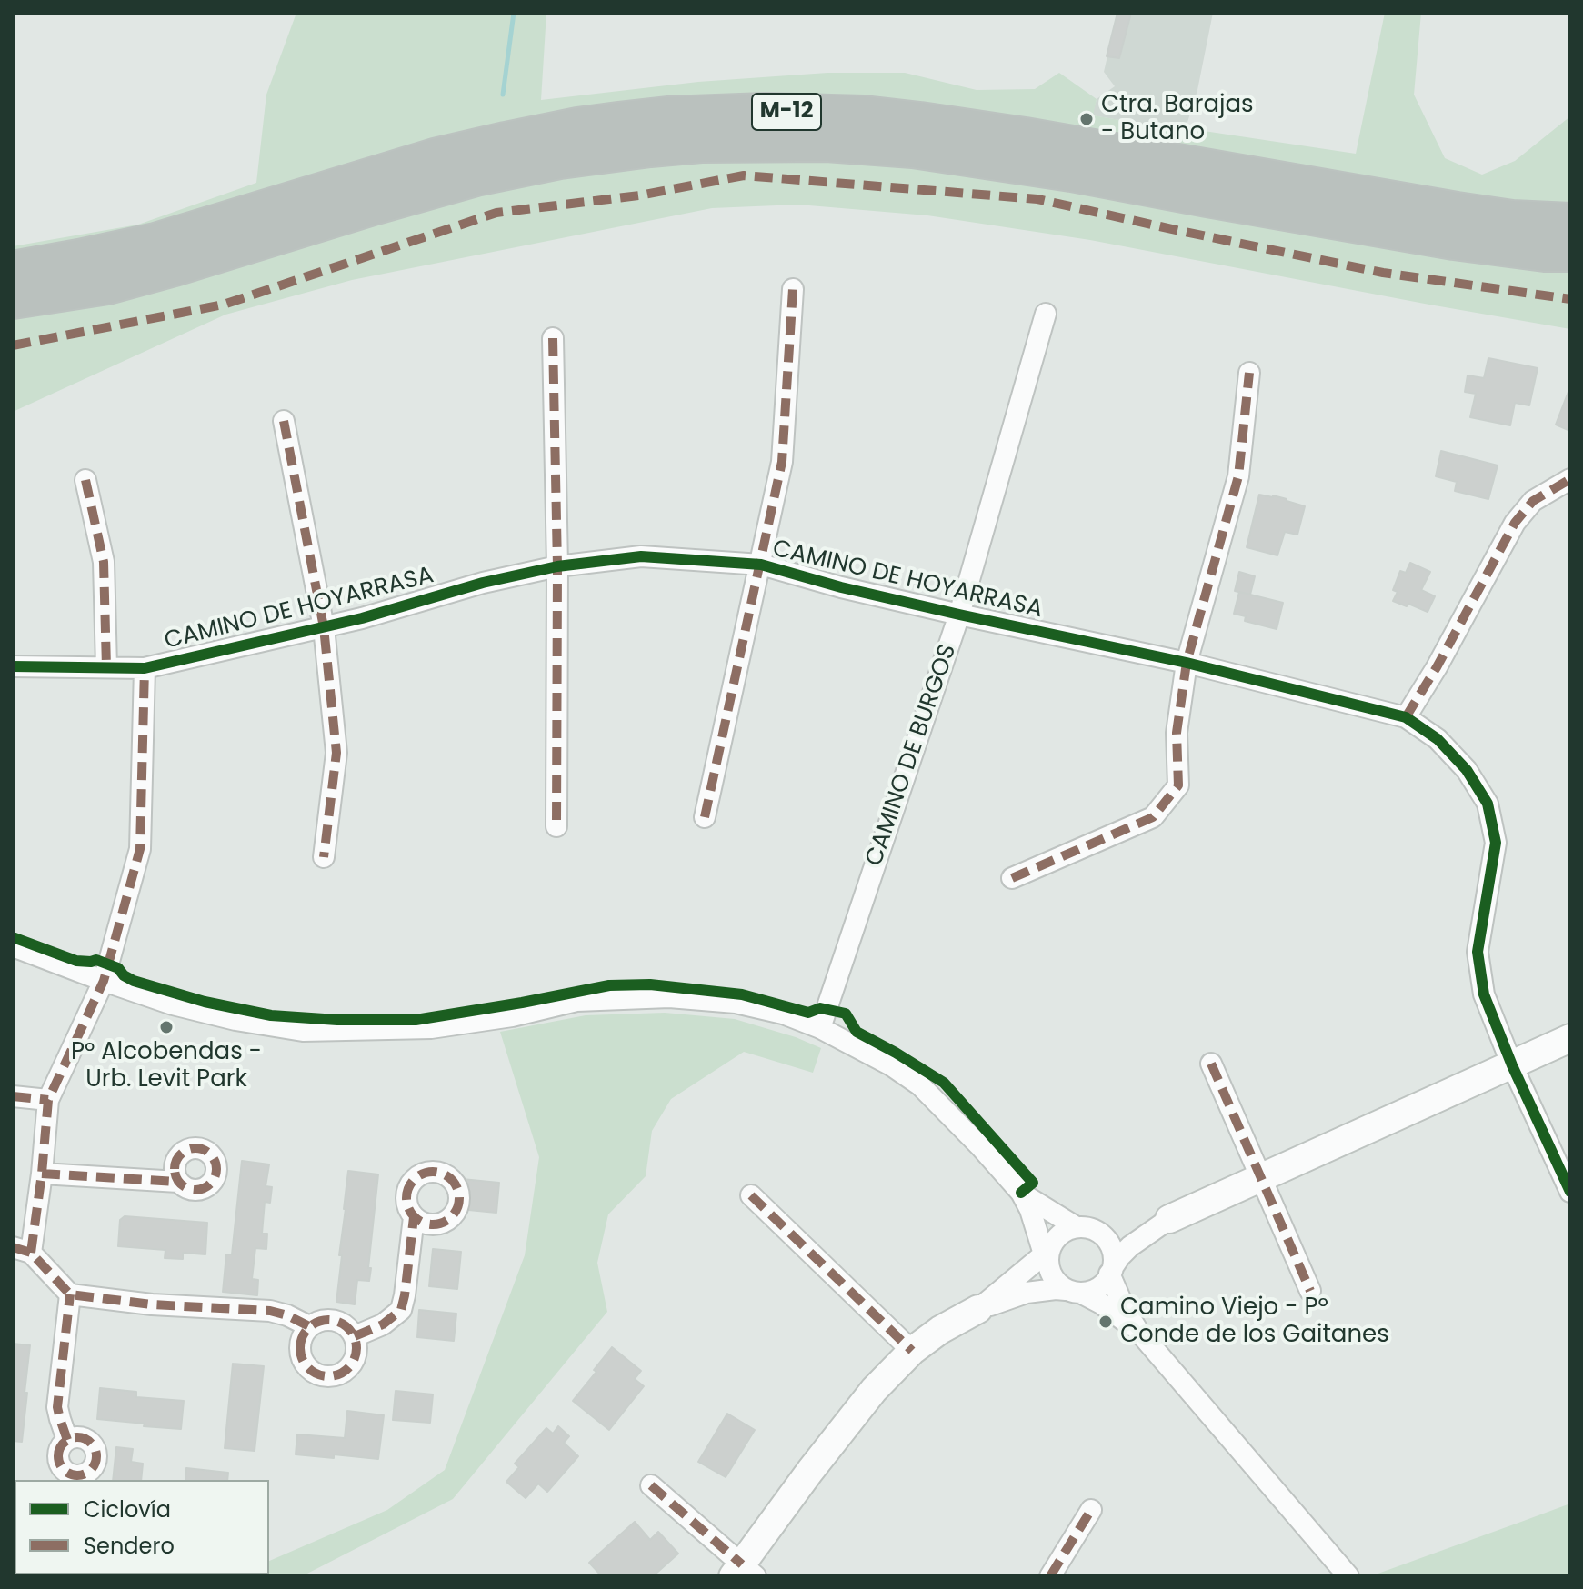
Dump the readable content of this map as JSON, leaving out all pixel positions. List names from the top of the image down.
{
  "streets": {
    "highway": ["M-12"],
    "street": ["CAMINO DE HOYARRASA", "CAMINO DE BURGOS"]
  },
  "crossings": [
    ["CAMINO DE HOYARRASA", "CAMINO DE BURGOS"]
  ],
  "places": ["Ctra. Barajas - Butano", "Pº Alcobendas - Urb. Levit Park", "Camino Viejo - Pº Conde de los Gaitanes"],
  "legend": ["Ciclovía", "Sendero"]
}
